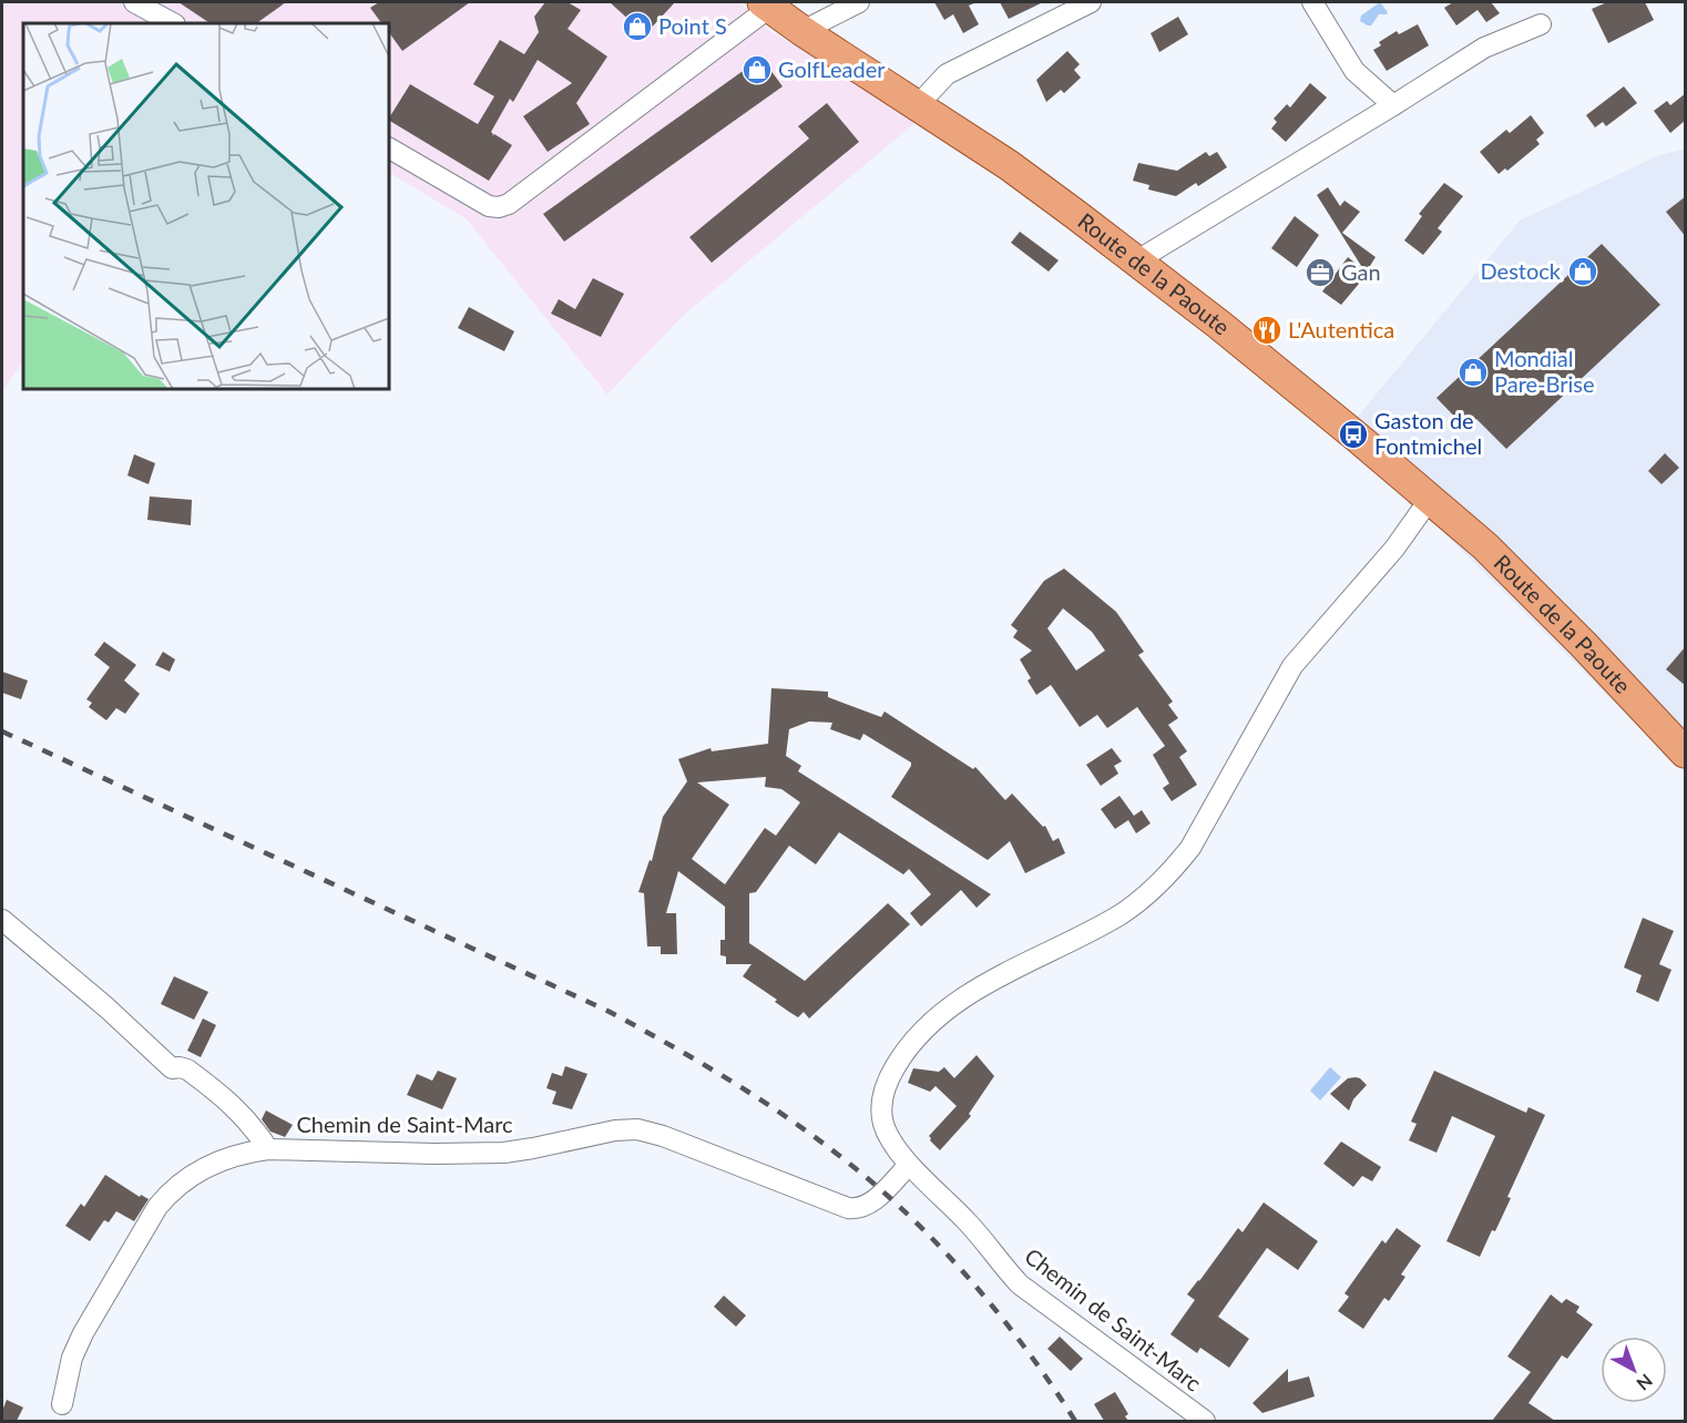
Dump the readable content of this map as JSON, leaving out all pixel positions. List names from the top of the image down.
{
  "streets": {
    "main road": ["Route de la Paoute"],
    "street": ["Chemin de Saint-Marc"]
  },
  "places": {
    "shop": [
      "Point S",
      "GolfLeader",
      "Destock",
      "Mondial Pare-Brise"
    ],
    "office": ["Gan"],
    "restaurant": ["L'Autentica"],
    "bus stop": ["Gaston de Fontmichel"]
  },
  "north": "bottom right"
}
